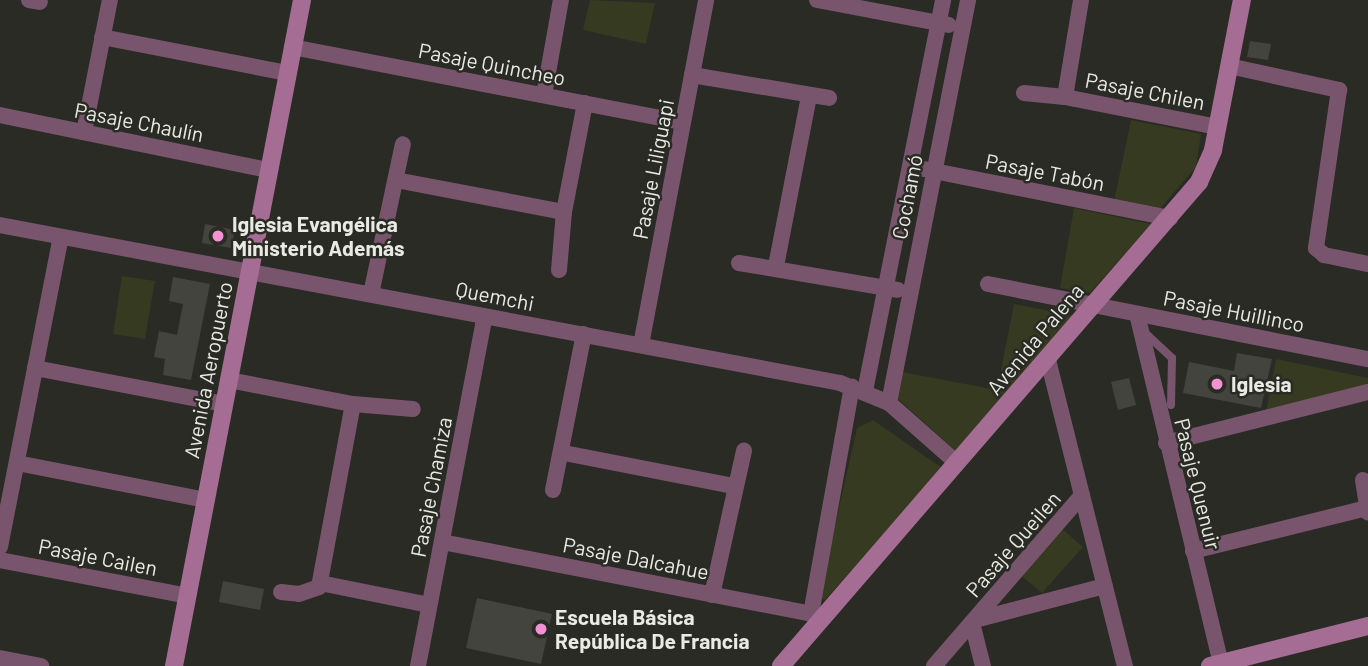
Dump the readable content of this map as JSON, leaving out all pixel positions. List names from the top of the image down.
{
  "streets": {
    "street": [
      "Pasaje Quincheo",
      "Pasaje Chilen",
      "Pasaje Chaulín",
      "Pasaje Liliguapi",
      "Pasaje Tabón",
      "Cochamó",
      "Quemchi",
      "Pasaje Huillinco",
      "Avenida Palena",
      "Avenida Aeropuerto",
      "Pasaje Quenuir",
      "Pasaje Chamiza",
      "Pasaje Queilen",
      "Pasaje Cailen",
      "Pasaje Dalcahue"
    ]
  },
  "crossings": [
    ["Pasaje Quincheo", "Pasaje Liliguapi"],
    ["Pasaje Quincheo", "Avenida Aeropuerto"],
    ["Pasaje Chilen", "Avenida Palena"],
    ["Pasaje Chaulín", "Avenida Aeropuerto"],
    ["Pasaje Liliguapi", "Quemchi"],
    ["Pasaje Tabón", "Cochamó"],
    ["Pasaje Tabón", "Avenida Palena"],
    ["Cochamó", "Quemchi"],
    ["Cochamó", "Avenida Palena"],
    ["Cochamó", "Pasaje Dalcahue"],
    ["Quemchi", "Avenida Palena"],
    ["Quemchi", "Avenida Aeropuerto"],
    ["Quemchi", "Pasaje Chamiza"],
    ["Pasaje Huillinco", "Avenida Palena"],
    ["Pasaje Huillinco", "Pasaje Quenuir"],
    ["Avenida Palena", "Pasaje Queilen"],
    ["Avenida Palena", "Pasaje Dalcahue"],
    ["Avenida Aeropuerto", "Pasaje Cailen"],
    ["Pasaje Chamiza", "Pasaje Dalcahue"]
  ],
  "places": ["Iglesia Evangélica Ministerio Además", "Iglesia", "Escuela Básica República De Francia"]
}
